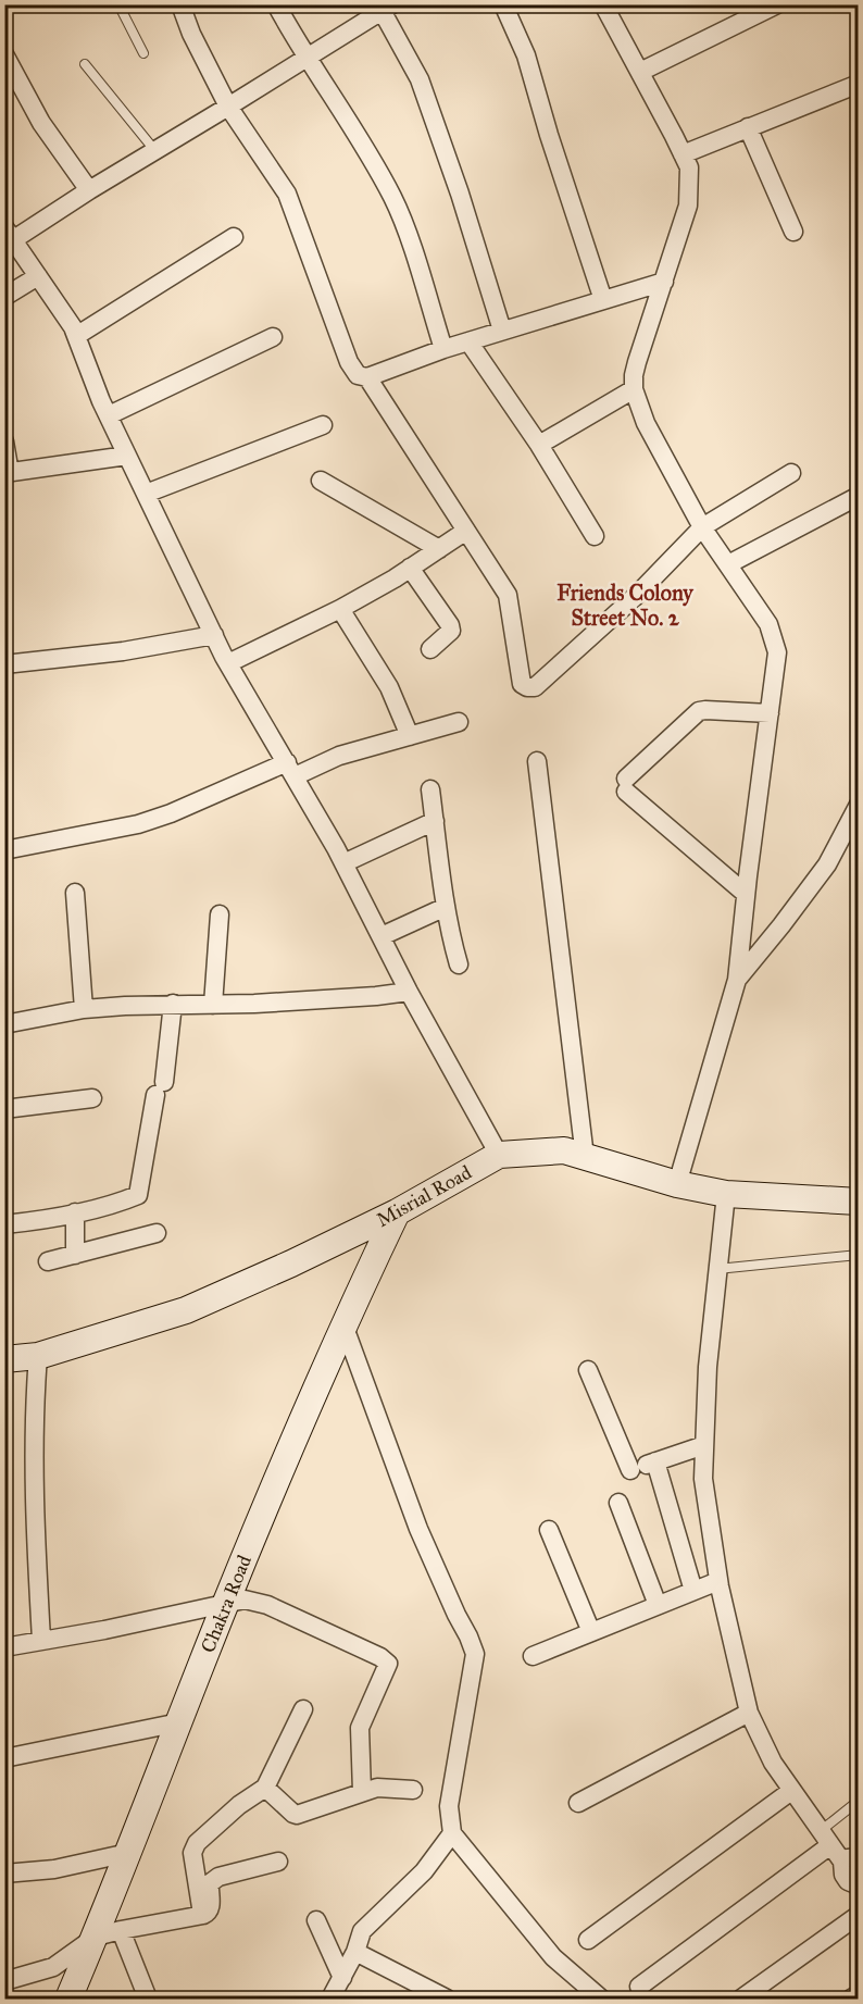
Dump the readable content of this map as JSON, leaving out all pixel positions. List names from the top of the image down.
{
  "streets": {
    "main road": ["Misrial Road", "Chakra Road"]
  },
  "crossings": [
    ["Misrial Road", "Chakra Road"]
  ],
  "districts": ["Friends Colony Street No. 2"]
}
